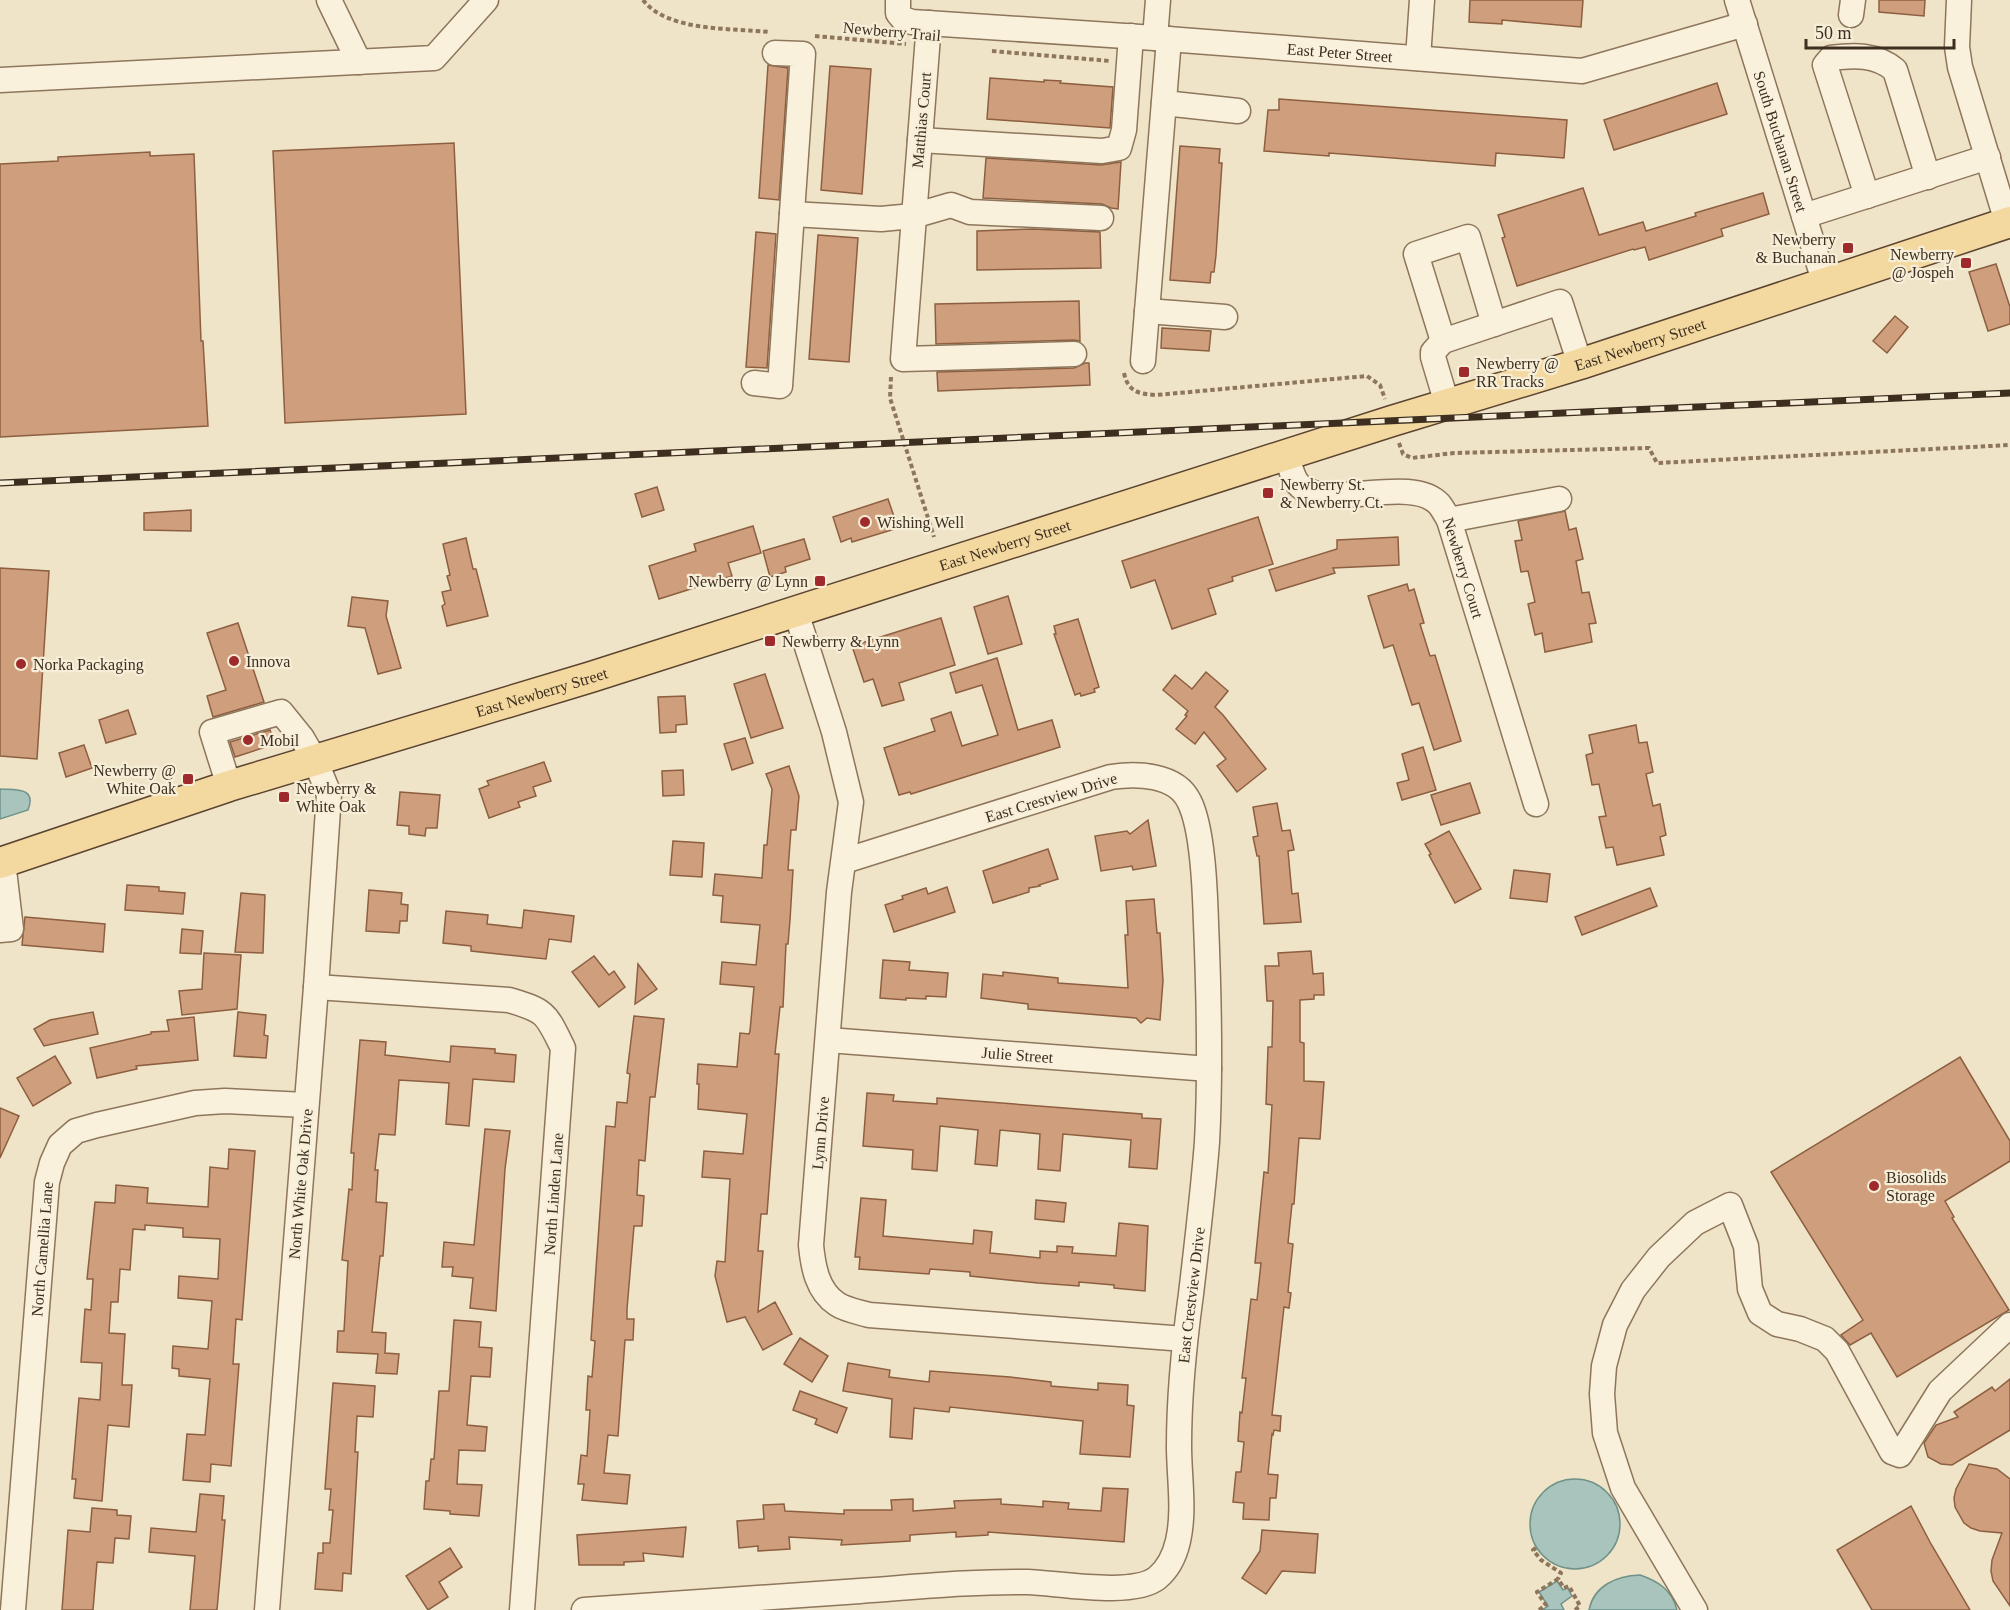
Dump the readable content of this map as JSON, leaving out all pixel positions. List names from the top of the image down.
{
  "streets": {
    "main road": ["East Newberry Street"],
    "street": [
      "East Peter Street",
      "Matthias Court",
      "South Buchanan Street",
      "Newberry Court",
      "East Crestview Drive",
      "Julie Street",
      "Lynn Drive",
      "North White Oak Drive",
      "North Linden Lane",
      "North Camellia Lane"
    ],
    "path": ["Newberry Trail"]
  },
  "crossings": [
    ["Newberry Trail", "East Peter Street"],
    ["Newberry Trail", "Matthias Court"],
    ["East Peter Street", "Matthias Court"],
    ["East Peter Street", "South Buchanan Street"],
    ["South Buchanan Street", "East Newberry Street"],
    ["East Newberry Street", "Newberry Court"],
    ["East Newberry Street", "Lynn Drive"],
    ["East Newberry Street", "North White Oak Drive"],
    ["East Crestview Drive", "Julie Street"],
    ["East Crestview Drive", "Lynn Drive"],
    ["Julie Street", "Lynn Drive"],
    ["North White Oak Drive", "North Linden Lane"],
    ["North White Oak Drive", "North Camellia Lane"]
  ],
  "places": {
    "transit": [
      "Newberry & Buchanan",
      "Newberry @ Jospeh",
      "Newberry @ RR Tracks",
      "Newberry St. & Newberry Ct.",
      "Newberry @ Lynn",
      "Newberry & Lynn",
      "Newberry @ White Oak",
      "Newberry & White Oak"
    ],
    "other": [
      "Wishing Well",
      "Innova",
      "Norka Packaging",
      "Mobil",
      "Biosolids Storage"
    ]
  },
  "scale_bar": "50 m"
}
